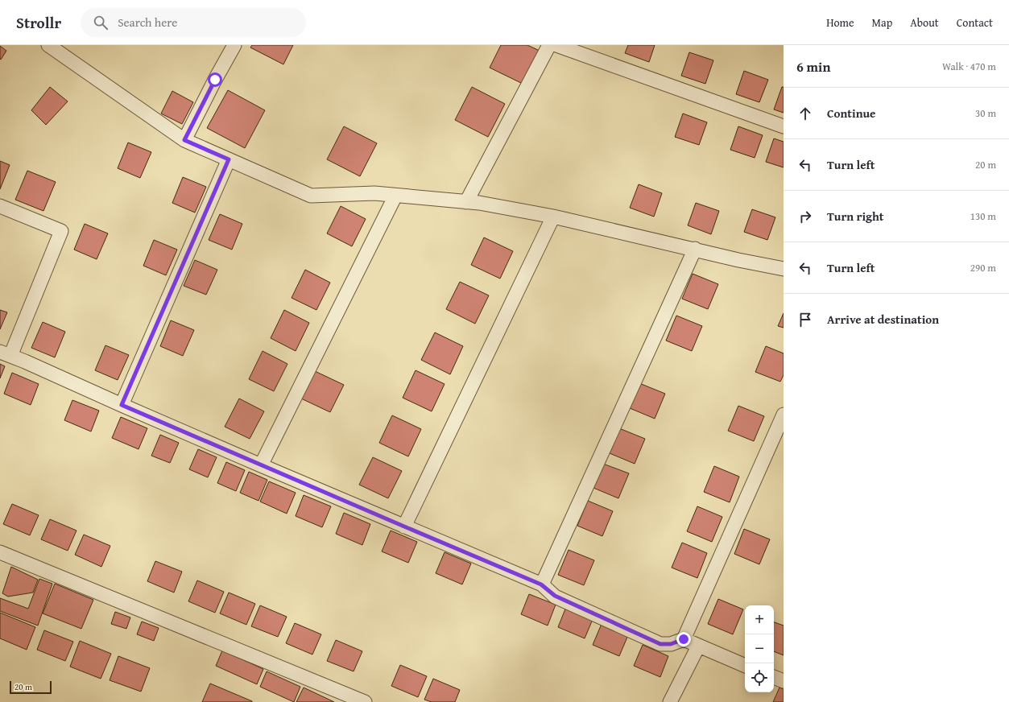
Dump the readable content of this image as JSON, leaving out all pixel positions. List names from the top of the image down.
{
  "scale_bar": "20 m",
  "page": {
    "header": "Strollr",
    "search": "Search here",
    "nav": [
      "Home",
      "Map",
      "About",
      "Contact"
    ],
    "heading": ["6 min", "Walk · 470 m"],
    "list": [
      ["Continue", "30 m"],
      ["Turn left", "20 m"],
      ["Turn right", "130 m"],
      ["Turn left", "290 m"],
      "Arrive at destination"
    ],
    "map_buttons": ["+", "−"],
    "scale": "20 m"
  }
}
